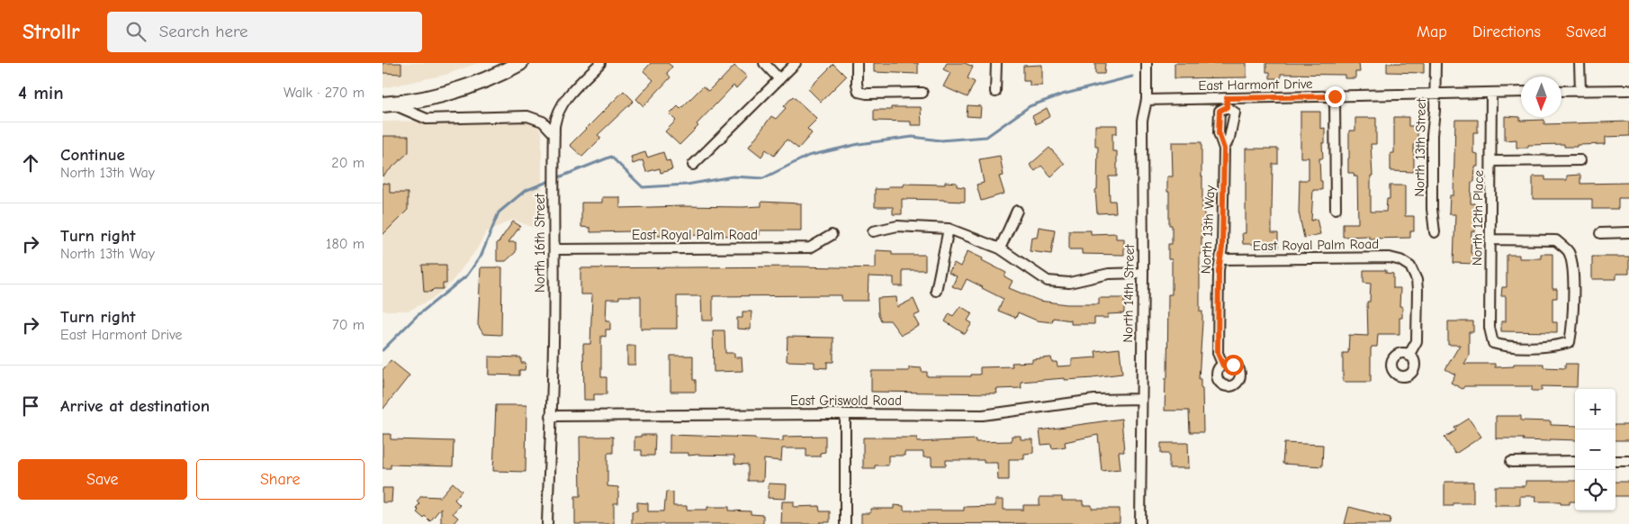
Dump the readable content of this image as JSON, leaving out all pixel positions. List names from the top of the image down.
{
  "streets": {
    "street": [
      "East Harmont Drive",
      "North 13th Street",
      "North 12th Place",
      "North 13th Way",
      "East Royal Palm Road",
      "North 16th Street",
      "North 14th Street",
      "East Griswold Road"
    ]
  },
  "crossings": [
    ["East Harmont Drive", "North 13th Street"],
    ["East Harmont Drive", "North 12th Place"],
    ["East Harmont Drive", "North 13th Way"],
    ["East Harmont Drive", "North 14th Street"],
    ["North 13th Way", "East Royal Palm Road"],
    ["East Royal Palm Road", "North 16th Street"],
    ["North 16th Street", "East Griswold Road"],
    ["North 14th Street", "East Griswold Road"]
  ],
  "north": "bottom",
  "page": {
    "header": "Strollr",
    "search": "Search here",
    "nav": ["Map", "Directions", "Saved"],
    "heading": ["4 min", "Walk · 270 m"],
    "list": [
      ["Continue", "North 13th Way", "20 m"],
      ["Turn right", "North 13th Way", "180 m"],
      ["Turn right", "East Harmont Drive", "70 m"],
      "Arrive at destination"
    ],
    "map_buttons": ["+", "−"],
    "buttons": ["Save", "Share"]
  }
}
